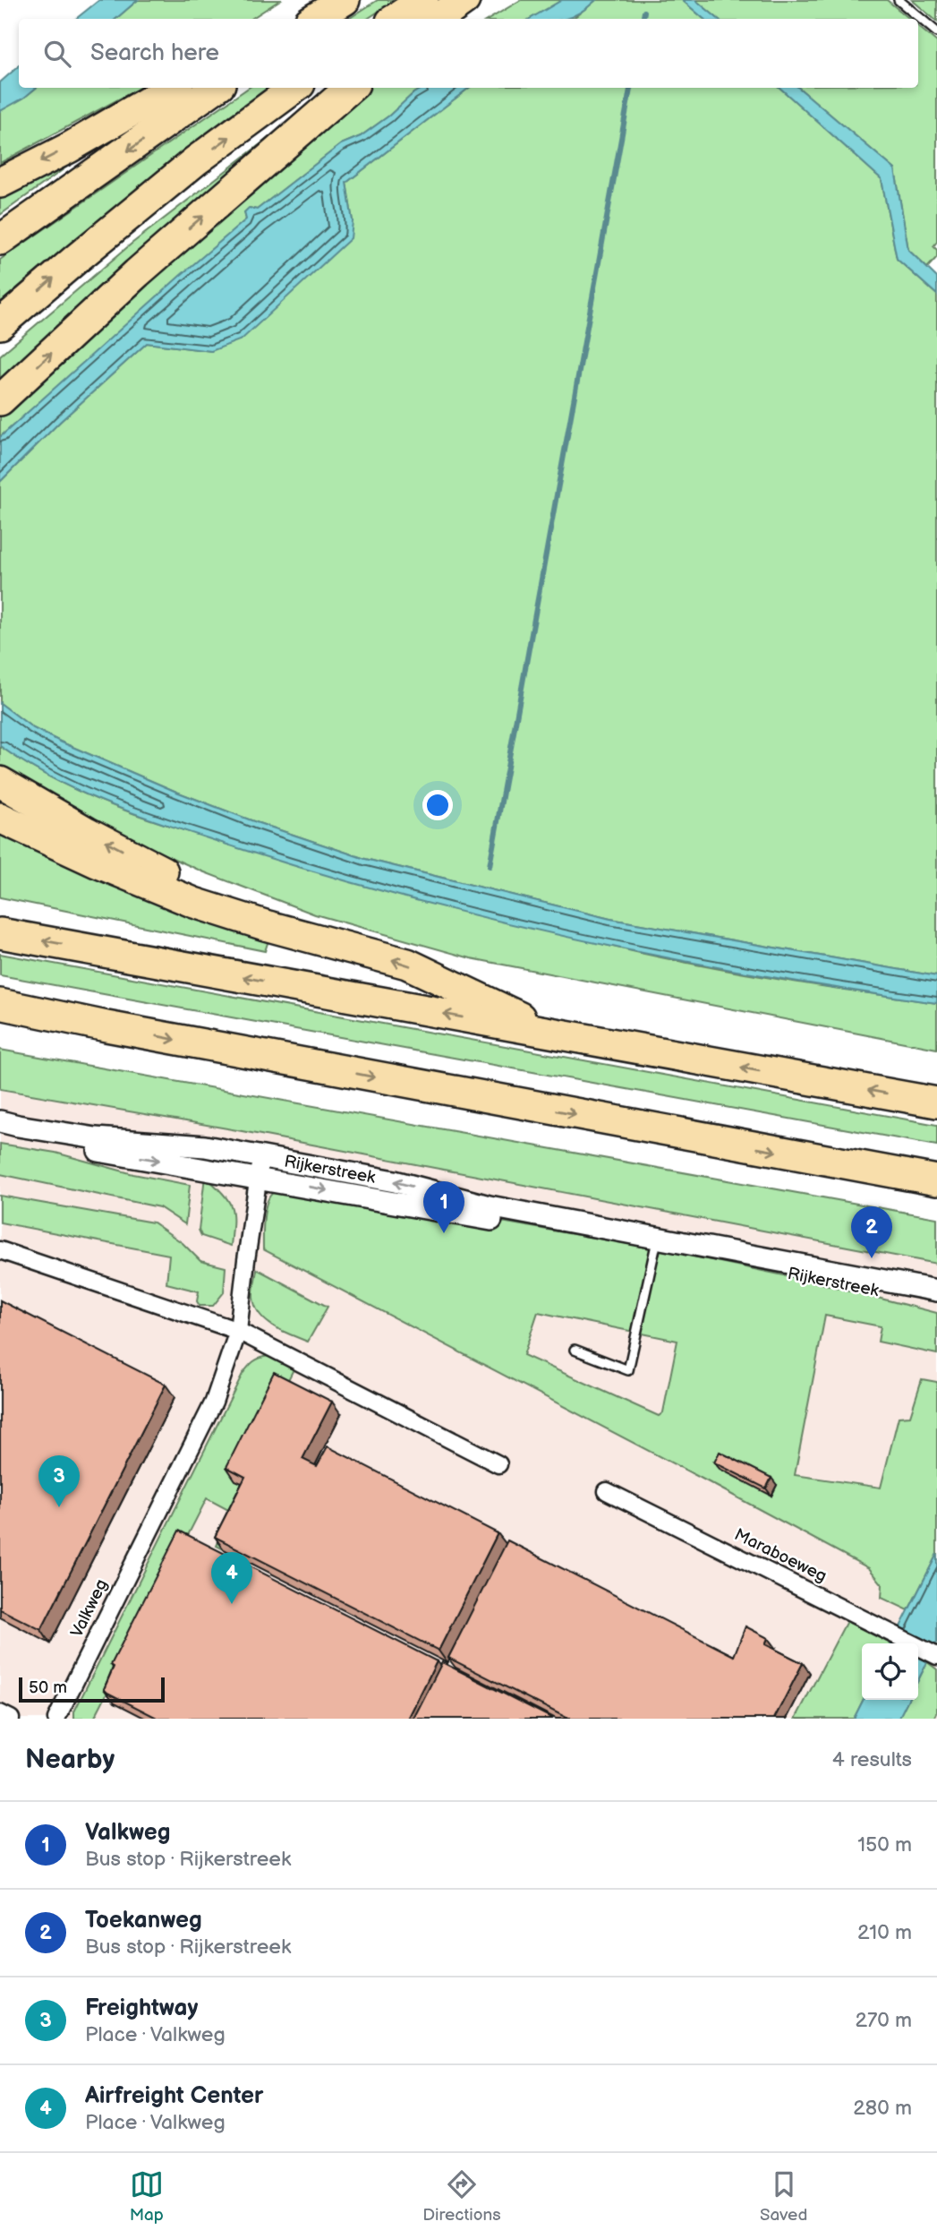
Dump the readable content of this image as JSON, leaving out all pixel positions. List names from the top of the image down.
{
  "streets": {
    "street": ["Rijkerstreek", "Maraboeweg", "Valkweg"]
  },
  "crossings": [
    ["Rijkerstreek", "Valkweg"]
  ],
  "scale_bar": "50 m",
  "page": {
    "search": "Search here",
    "pins": [
      "1",
      "2",
      "3",
      "4"
    ],
    "scale": "50 m",
    "heading": ["Nearby", "4 results"],
    "list": [
      {
        "mark": "1",
        "name": "Valkweg",
        "note": "Bus stop · Rijkerstreek",
        "value": "150 m"
      },
      {
        "mark": "2",
        "name": "Toekanweg",
        "note": "Bus stop · Rijkerstreek",
        "value": "210 m"
      },
      {
        "mark": "3",
        "name": "Freightway",
        "note": "Place · Valkweg",
        "value": "270 m"
      },
      {
        "mark": "4",
        "name": "Airfreight Center",
        "note": "Place · Valkweg",
        "value": "280 m"
      }
    ],
    "nav": ["Map", "Directions", "Saved"]
  }
}
